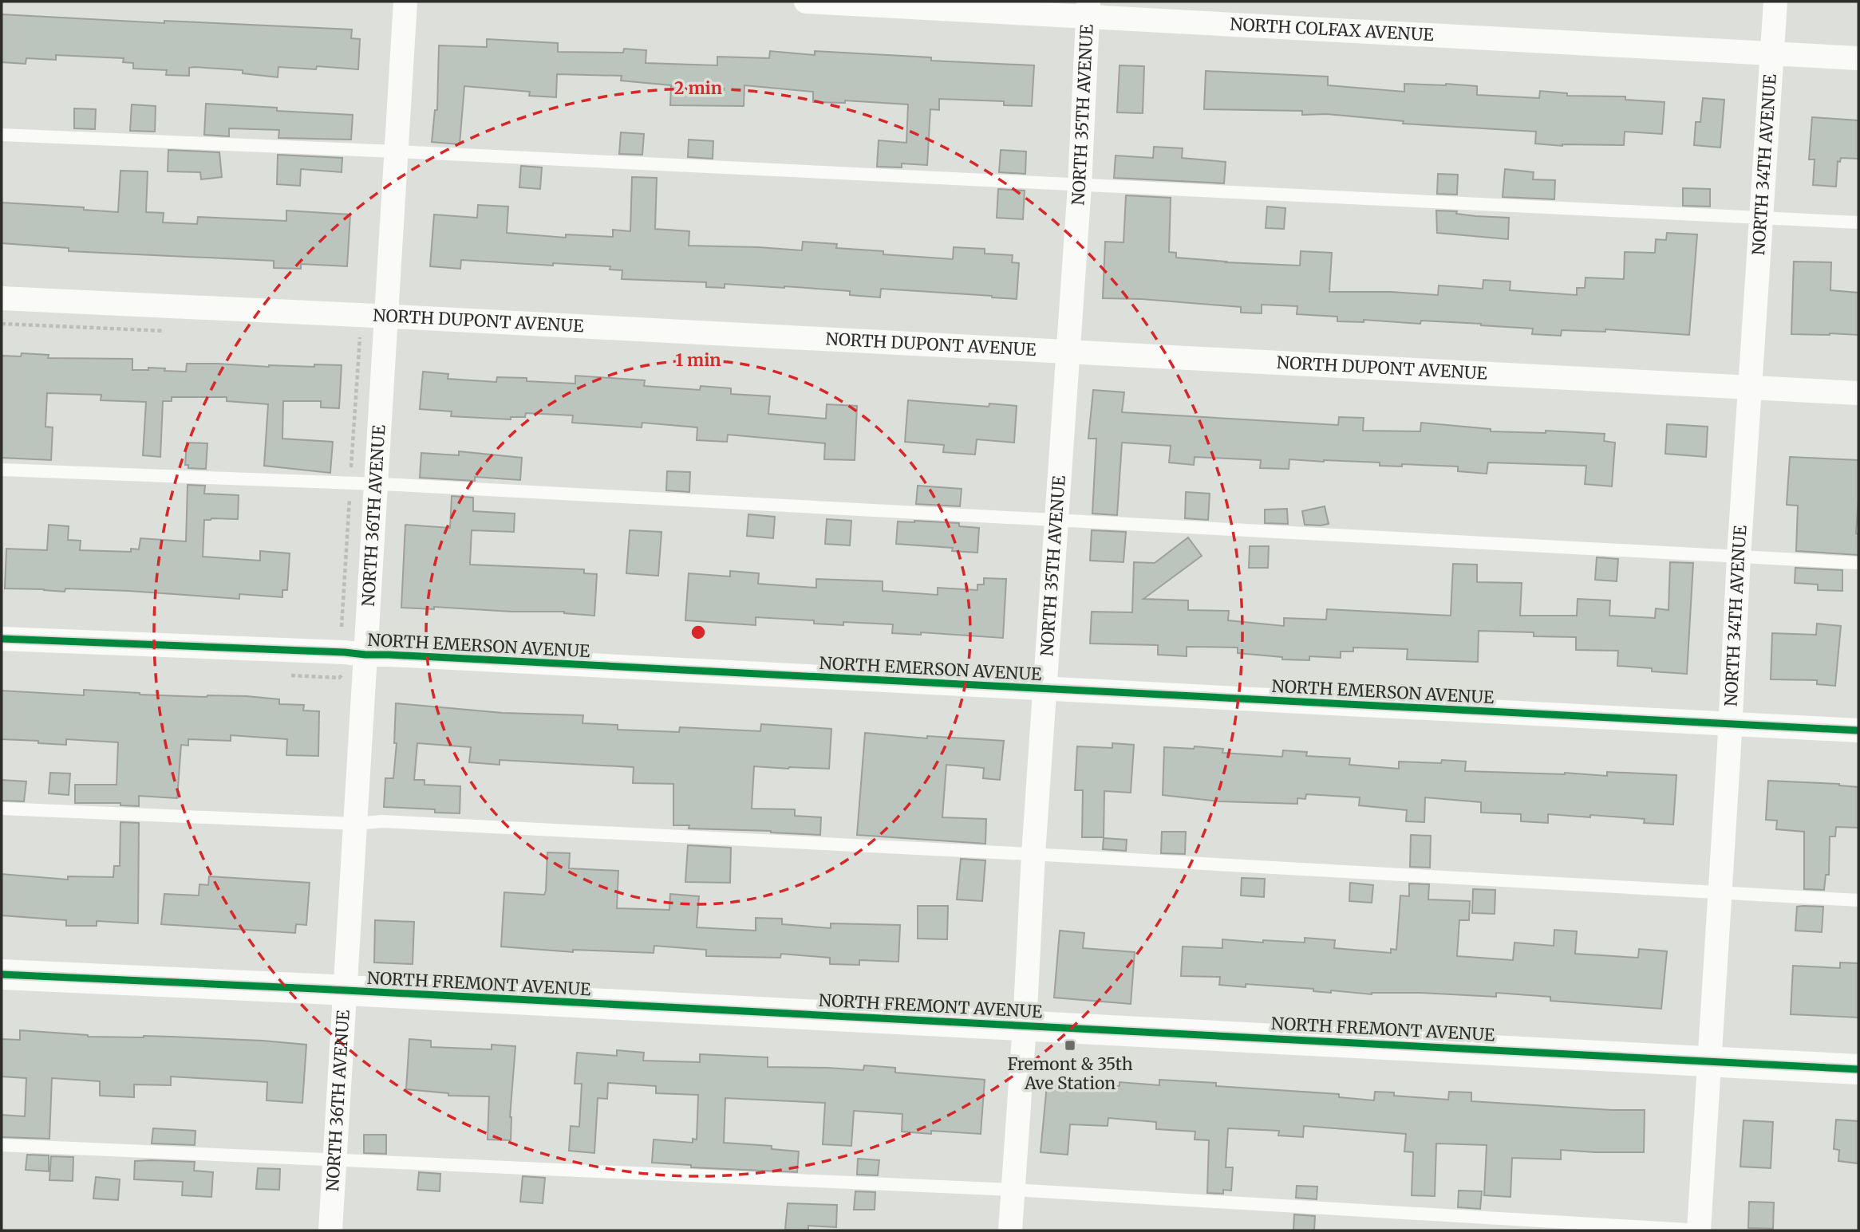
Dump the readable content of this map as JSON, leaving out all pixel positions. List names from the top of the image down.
{
  "streets": {
    "street": [
      "NORTH COLFAX AVENUE",
      "NORTH 35TH AVENUE",
      "NORTH 34TH AVENUE",
      "NORTH DUPONT AVENUE",
      "NORTH 36TH AVENUE",
      "NORTH EMERSON AVENUE",
      "NORTH FREMONT AVENUE"
    ]
  },
  "crossings": [
    ["NORTH COLFAX AVENUE", "NORTH 35TH AVENUE"],
    ["NORTH COLFAX AVENUE", "NORTH 34TH AVENUE"],
    ["NORTH 35TH AVENUE", "NORTH DUPONT AVENUE"],
    ["NORTH 35TH AVENUE", "NORTH EMERSON AVENUE"],
    ["NORTH 35TH AVENUE", "NORTH FREMONT AVENUE"],
    ["NORTH 34TH AVENUE", "NORTH DUPONT AVENUE"],
    ["NORTH 34TH AVENUE", "NORTH EMERSON AVENUE"],
    ["NORTH 34TH AVENUE", "NORTH FREMONT AVENUE"],
    ["NORTH DUPONT AVENUE", "NORTH 36TH AVENUE"],
    ["NORTH 36TH AVENUE", "NORTH EMERSON AVENUE"],
    ["NORTH 36TH AVENUE", "NORTH FREMONT AVENUE"]
  ],
  "places": {
    "transit": ["Fremont & 35th Ave Station"]
  },
  "rings": ["2 min", "1 min"]
}
